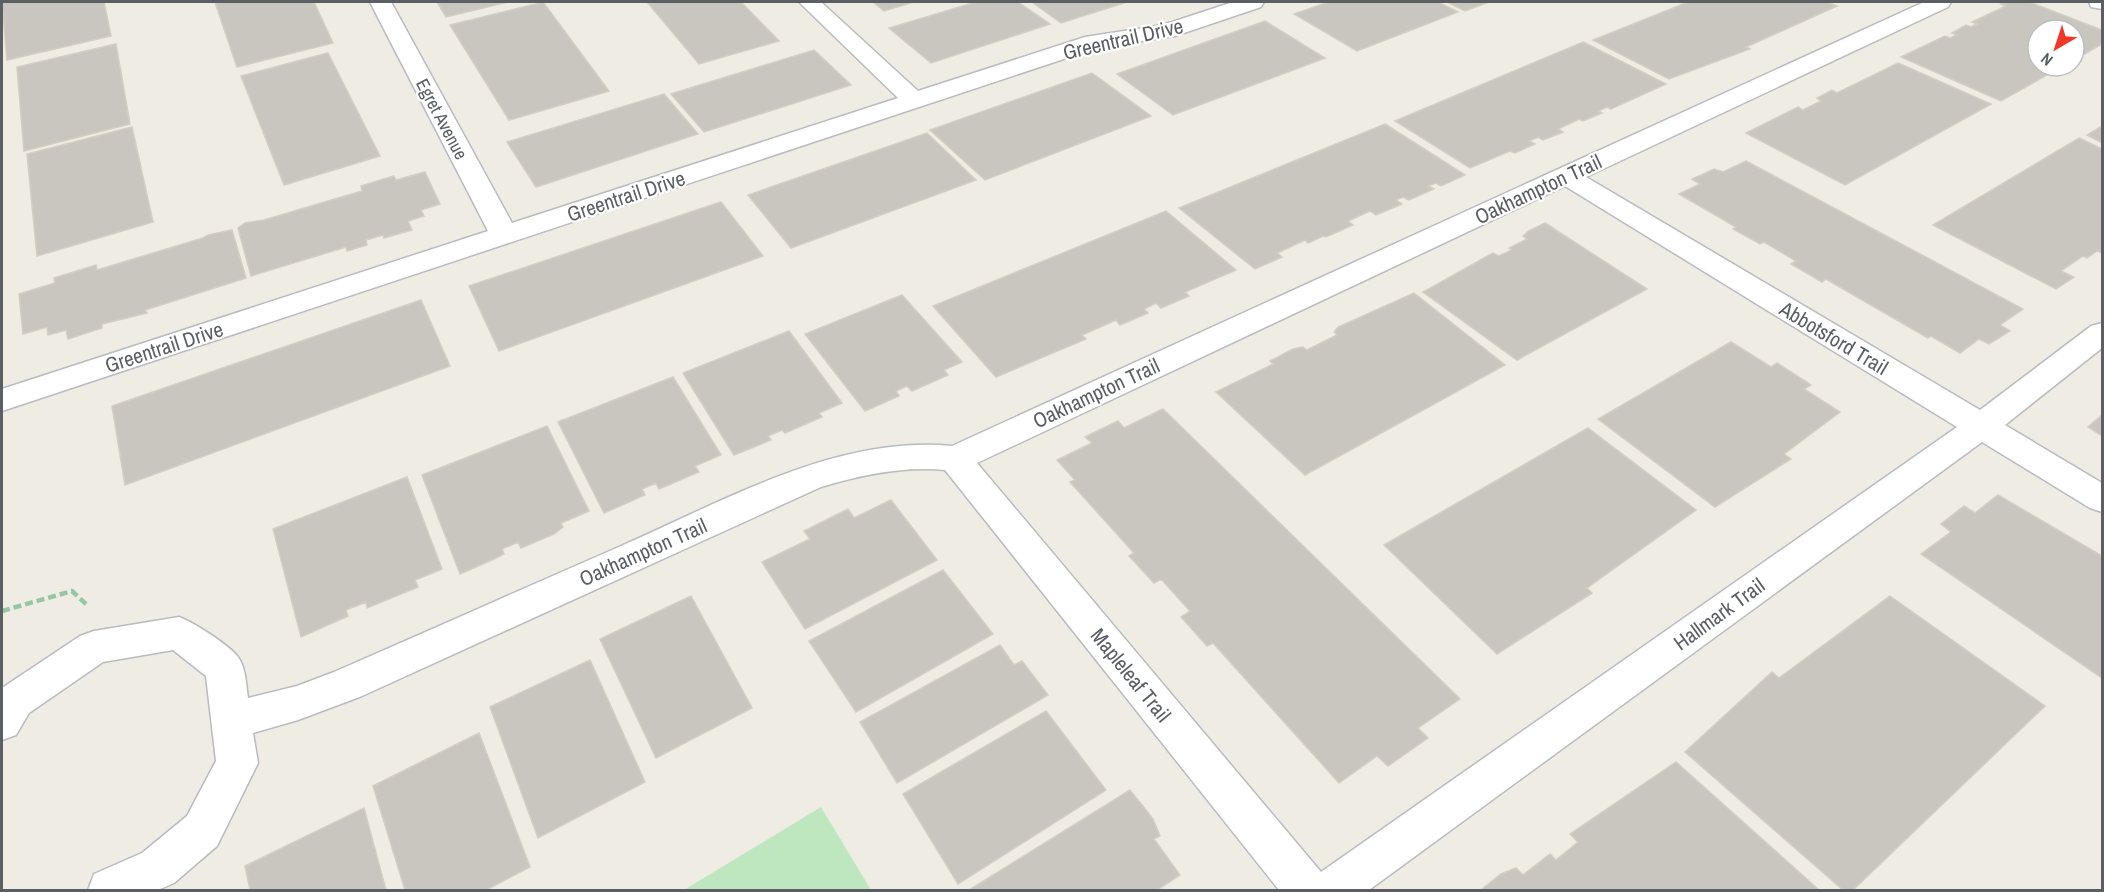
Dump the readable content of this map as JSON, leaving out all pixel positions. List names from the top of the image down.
{
  "streets": {
    "street": [
      "Greentrail Drive",
      "Egret Avenue",
      "Oakhampton Trail",
      "Abbotsford Trail",
      "Hallmark Trail",
      "Mapleleaf Trail"
    ]
  },
  "crossings": [
    ["Greentrail Drive", "Egret Avenue"],
    ["Oakhampton Trail", "Abbotsford Trail"],
    ["Oakhampton Trail", "Mapleleaf Trail"],
    ["Abbotsford Trail", "Hallmark Trail"]
  ],
  "north": "bottom left"
}
